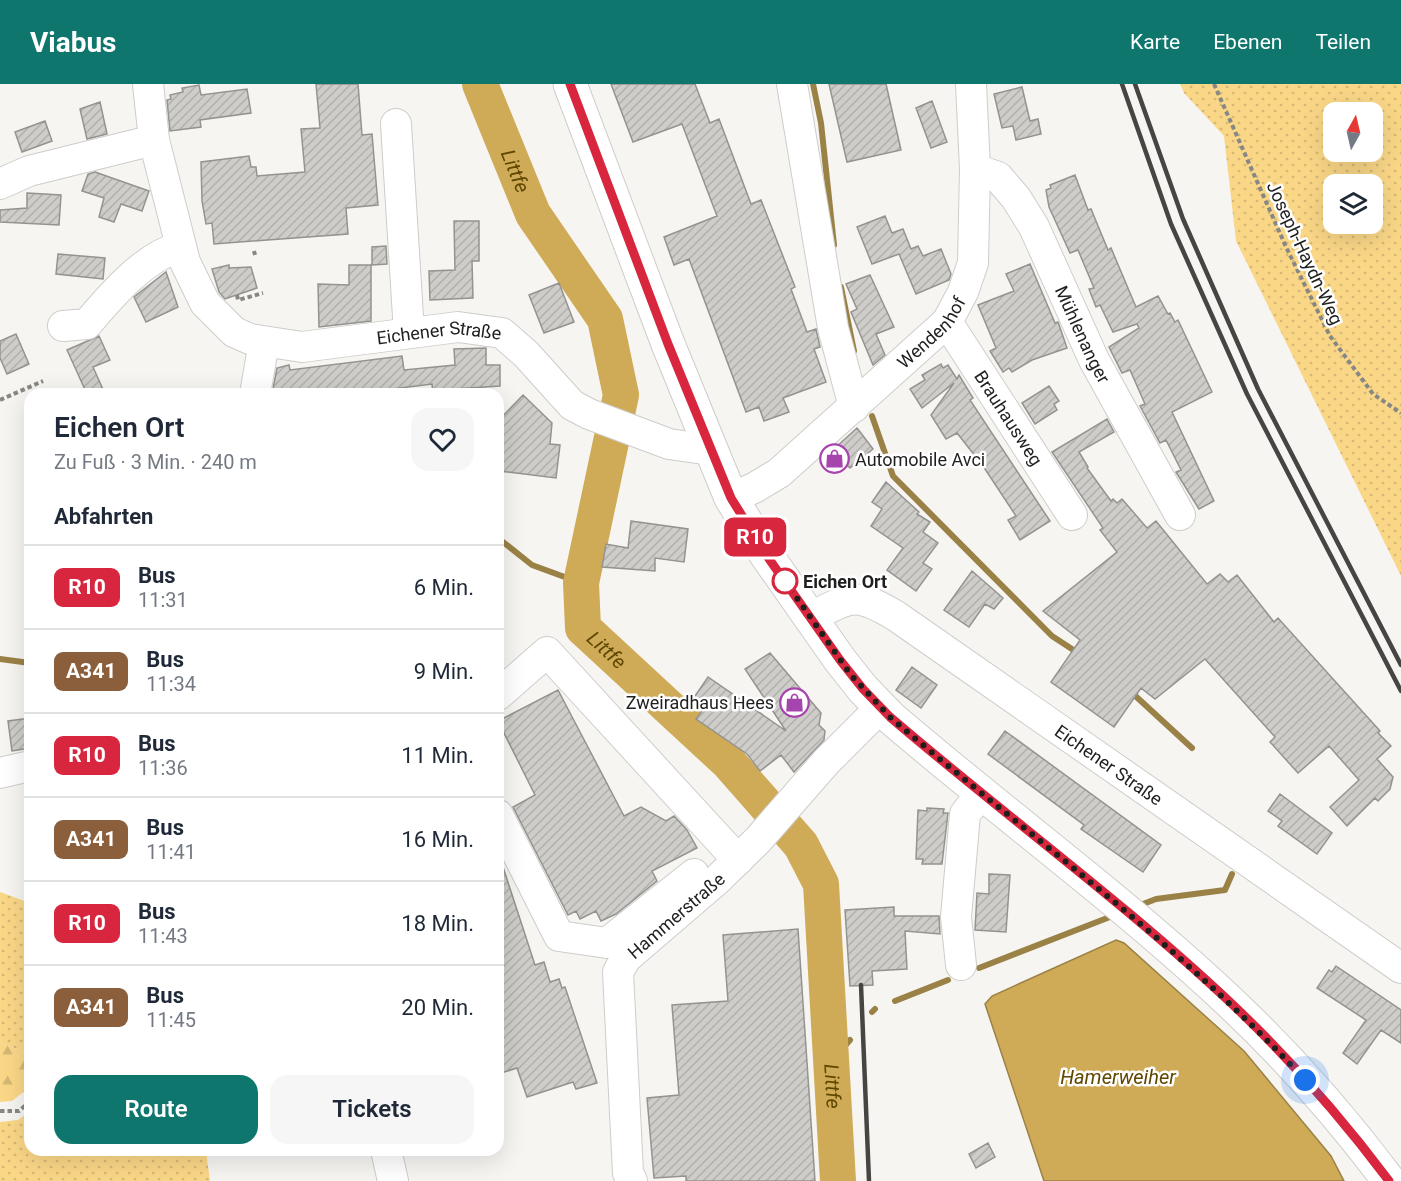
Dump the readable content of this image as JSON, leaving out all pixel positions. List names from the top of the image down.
{
  "streets": {
    "street": [
      "Wendenhof",
      "Mühlenanger",
      "Eichener Straße",
      "Brauhausweg",
      "Hammerstraße"
    ],
    "path": ["Joseph-Haydn-Weg"]
  },
  "crossings": [
    ["Wendenhof", "Mühlenanger"],
    ["Wendenhof", "Brauhausweg"]
  ],
  "water": ["Littfe", "Hamerweiher"],
  "places": {
    "shop": ["Automobile Avci", "Zweiradhaus Hees"],
    "other": ["Eichen Ort"]
  },
  "lines": ["bus line R10"],
  "north": "top",
  "page": {
    "header": "Viabus",
    "nav": ["Karte", "Ebenen", "Teilen"],
    "on_map": "R10",
    "heading": [
      ["Eichen Ort", "Zu Fuß · 3 Min. · 240 m"],
      "Abfahrten"
    ],
    "list": [
      {
        "mark": "R10",
        "name": "Bus",
        "note": "11:31",
        "value": "6 Min."
      },
      {
        "mark": "A341",
        "name": "Bus",
        "note": "11:34",
        "value": "9 Min."
      },
      {
        "mark": "R10",
        "name": "Bus",
        "note": "11:36",
        "value": "11 Min."
      },
      {
        "mark": "A341",
        "name": "Bus",
        "note": "11:41",
        "value": "16 Min."
      },
      {
        "mark": "R10",
        "name": "Bus",
        "note": "11:43",
        "value": "18 Min."
      },
      {
        "mark": "A341",
        "name": "Bus",
        "note": "11:45",
        "value": "20 Min."
      }
    ],
    "buttons": ["Route", "Tickets"]
  }
}
